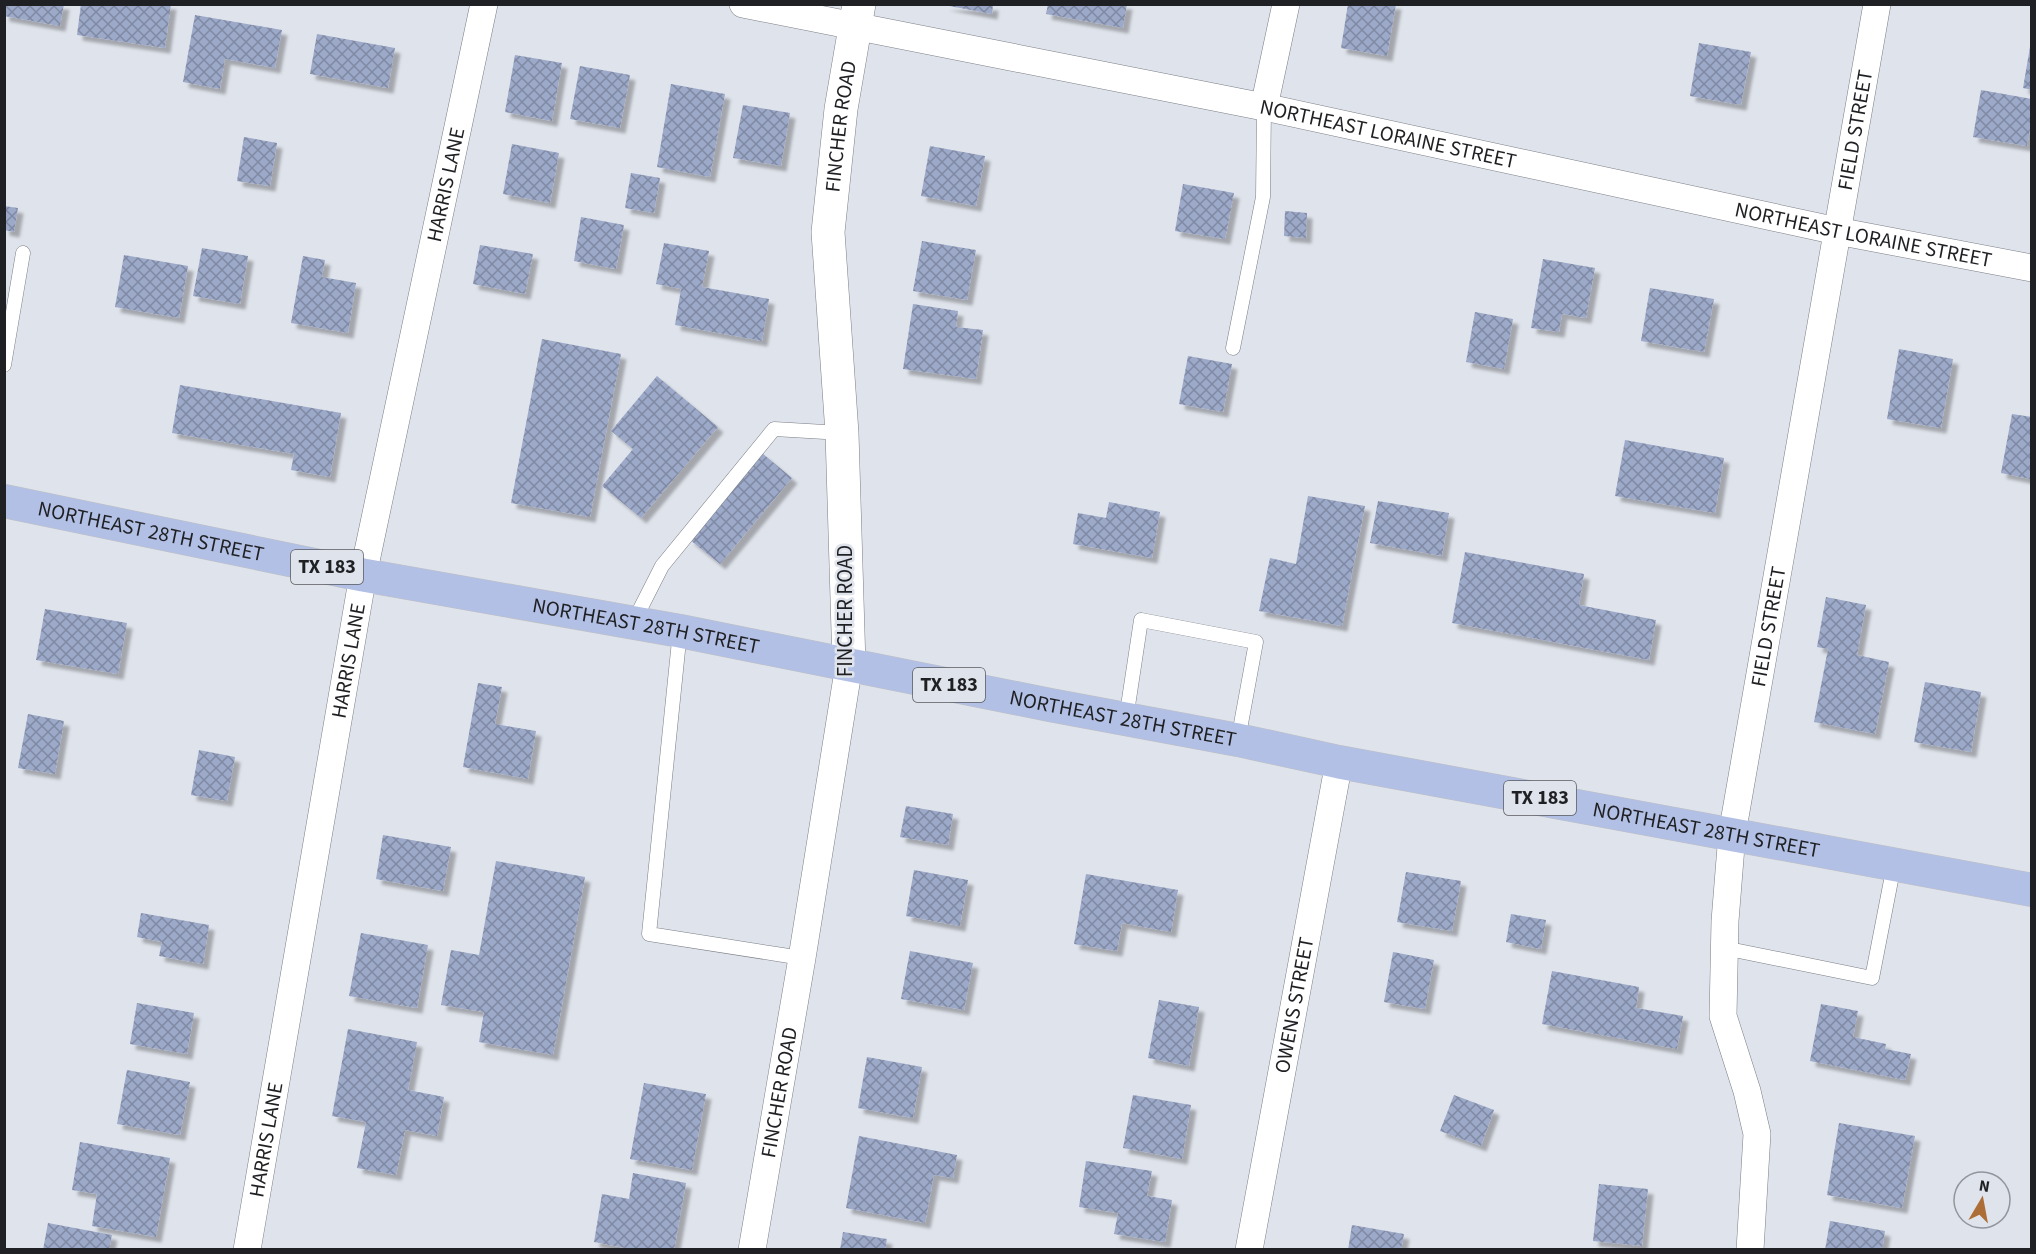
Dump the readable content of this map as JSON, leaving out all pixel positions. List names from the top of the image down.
{
  "streets": {
    "main road": ["NORTHEAST 28TH STREET", "TX 183"],
    "street": [
      "FINCHER ROAD",
      "FIELD STREET",
      "NORTHEAST LORAINE STREET",
      "HARRIS LANE",
      "OWENS STREET"
    ]
  },
  "crossings": [
    ["FINCHER ROAD", "NORTHEAST LORAINE STREET"],
    ["FINCHER ROAD", "NORTHEAST 28TH STREET"],
    ["FIELD STREET", "NORTHEAST LORAINE STREET"],
    ["FIELD STREET", "NORTHEAST 28TH STREET"],
    ["HARRIS LANE", "NORTHEAST 28TH STREET"],
    ["NORTHEAST 28TH STREET", "OWENS STREET"]
  ],
  "north": "top"
}
